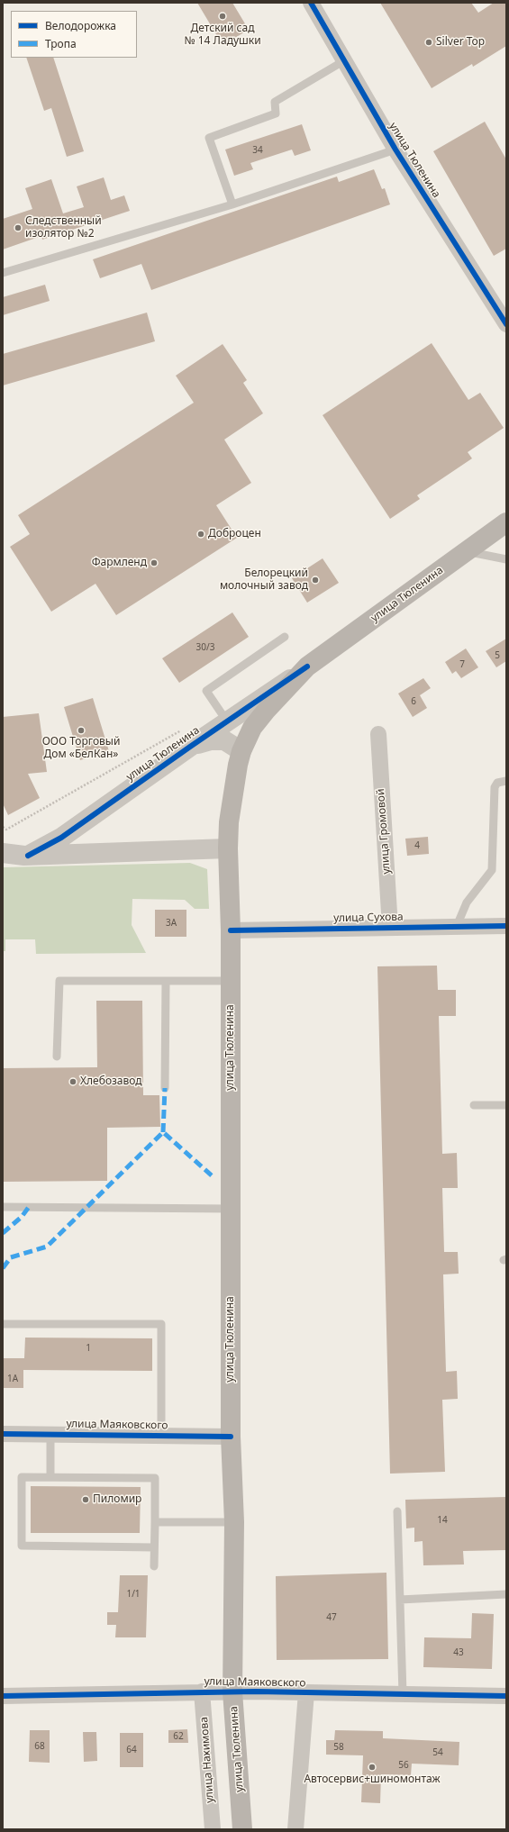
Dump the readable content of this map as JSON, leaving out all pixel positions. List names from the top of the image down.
{
  "streets": {
    "main road": ["улица Тюленина"],
    "street": [
      "улица Громовой",
      "улица Сухова",
      "улица Маяковского",
      "улица Нахимова"
    ]
  },
  "crossings": [
    ["улица Тюленина", "улица Сухова"],
    ["улица Тюленина", "улица Маяковского"],
    ["улица Громовой", "улица Сухова"],
    ["улица Маяковского", "улица Нахимова"]
  ],
  "places": [
    "Детский сад № 14 Ладушки",
    "Silver Top",
    "Следственный изолятор №2",
    "Доброцен",
    "Фармленд",
    "Белорецкий молочный завод",
    "ООО Торговый Дом «БелКан»",
    "Хлебозавод",
    "Пиломир",
    "Автосервис+шиномонтаж"
  ],
  "house_numbers": [
    "34",
    "30/3",
    "5",
    "7",
    "6",
    "4",
    "3А",
    "1",
    "1А",
    "14",
    "1/1",
    "47",
    "43",
    "62",
    "68",
    "58",
    "64",
    "54",
    "56"
  ],
  "legend": ["Велодорожка", "Тропа"]
}
